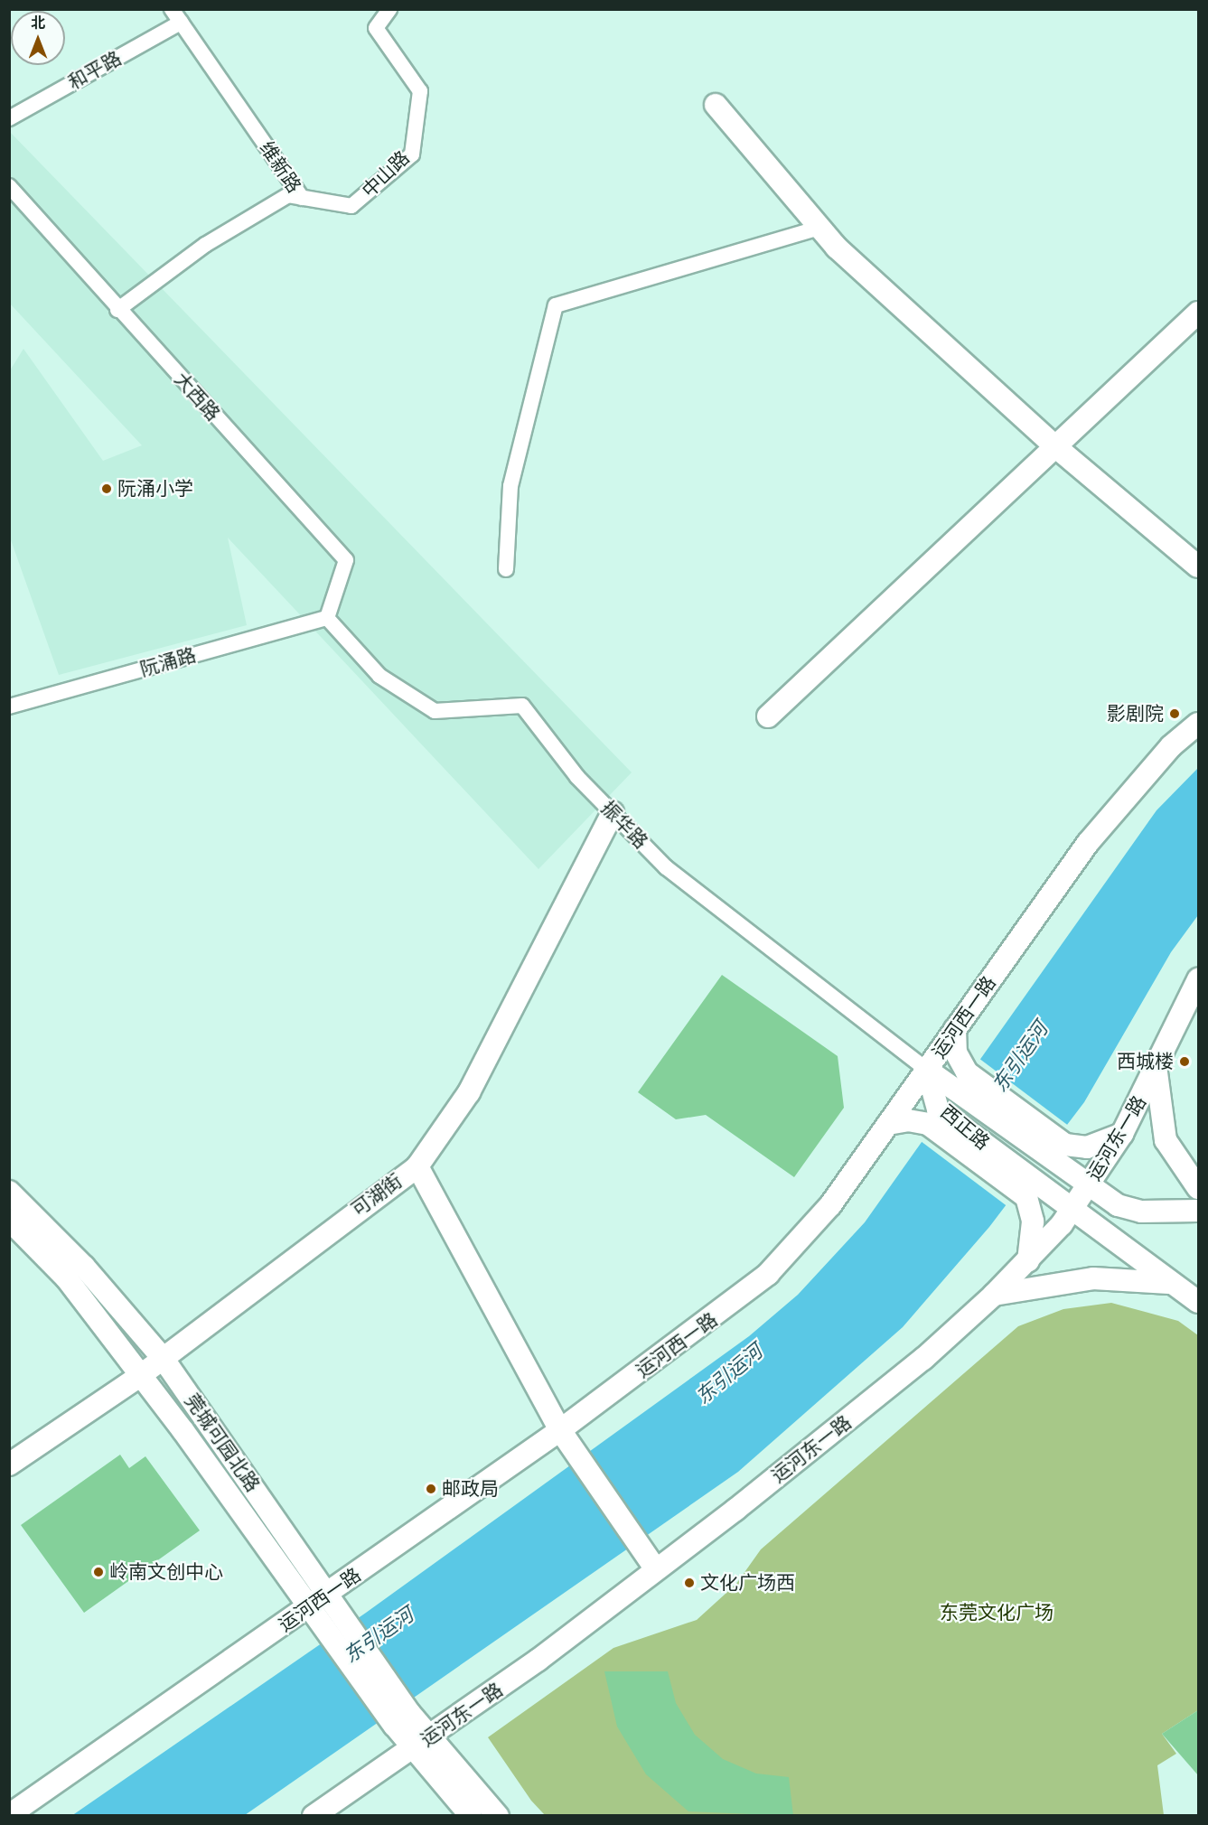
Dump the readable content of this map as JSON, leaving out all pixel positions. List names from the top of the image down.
{
  "streets": {
    "street": [
      "和平路",
      "维新路",
      "中山路",
      "大西路",
      "阮涌路",
      "振华路",
      "运河西一路",
      "西正路",
      "运河东一路",
      "可湖街",
      "莞城可园北路"
    ]
  },
  "crossings": [
    ["和平路", "维新路"],
    ["维新路", "中山路"],
    ["维新路", "大西路"],
    ["大西路", "阮涌路"],
    ["大西路", "振华路"],
    ["阮涌路", "振华路"],
    ["振华路", "运河西一路"],
    ["振华路", "西正路"],
    ["振华路", "可湖街"],
    ["运河西一路", "西正路"],
    ["运河西一路", "莞城可园北路"],
    ["西正路", "运河东一路"],
    ["运河东一路", "莞城可园北路"],
    ["可湖街", "莞城可园北路"]
  ],
  "water": ["东引运河"],
  "parks": ["东莞文化广场"],
  "places": [
    "阮涌小学",
    "影剧院",
    "西城楼",
    "邮政局",
    "岭南文创中心",
    "文化广场西"
  ],
  "north": "top"
}
